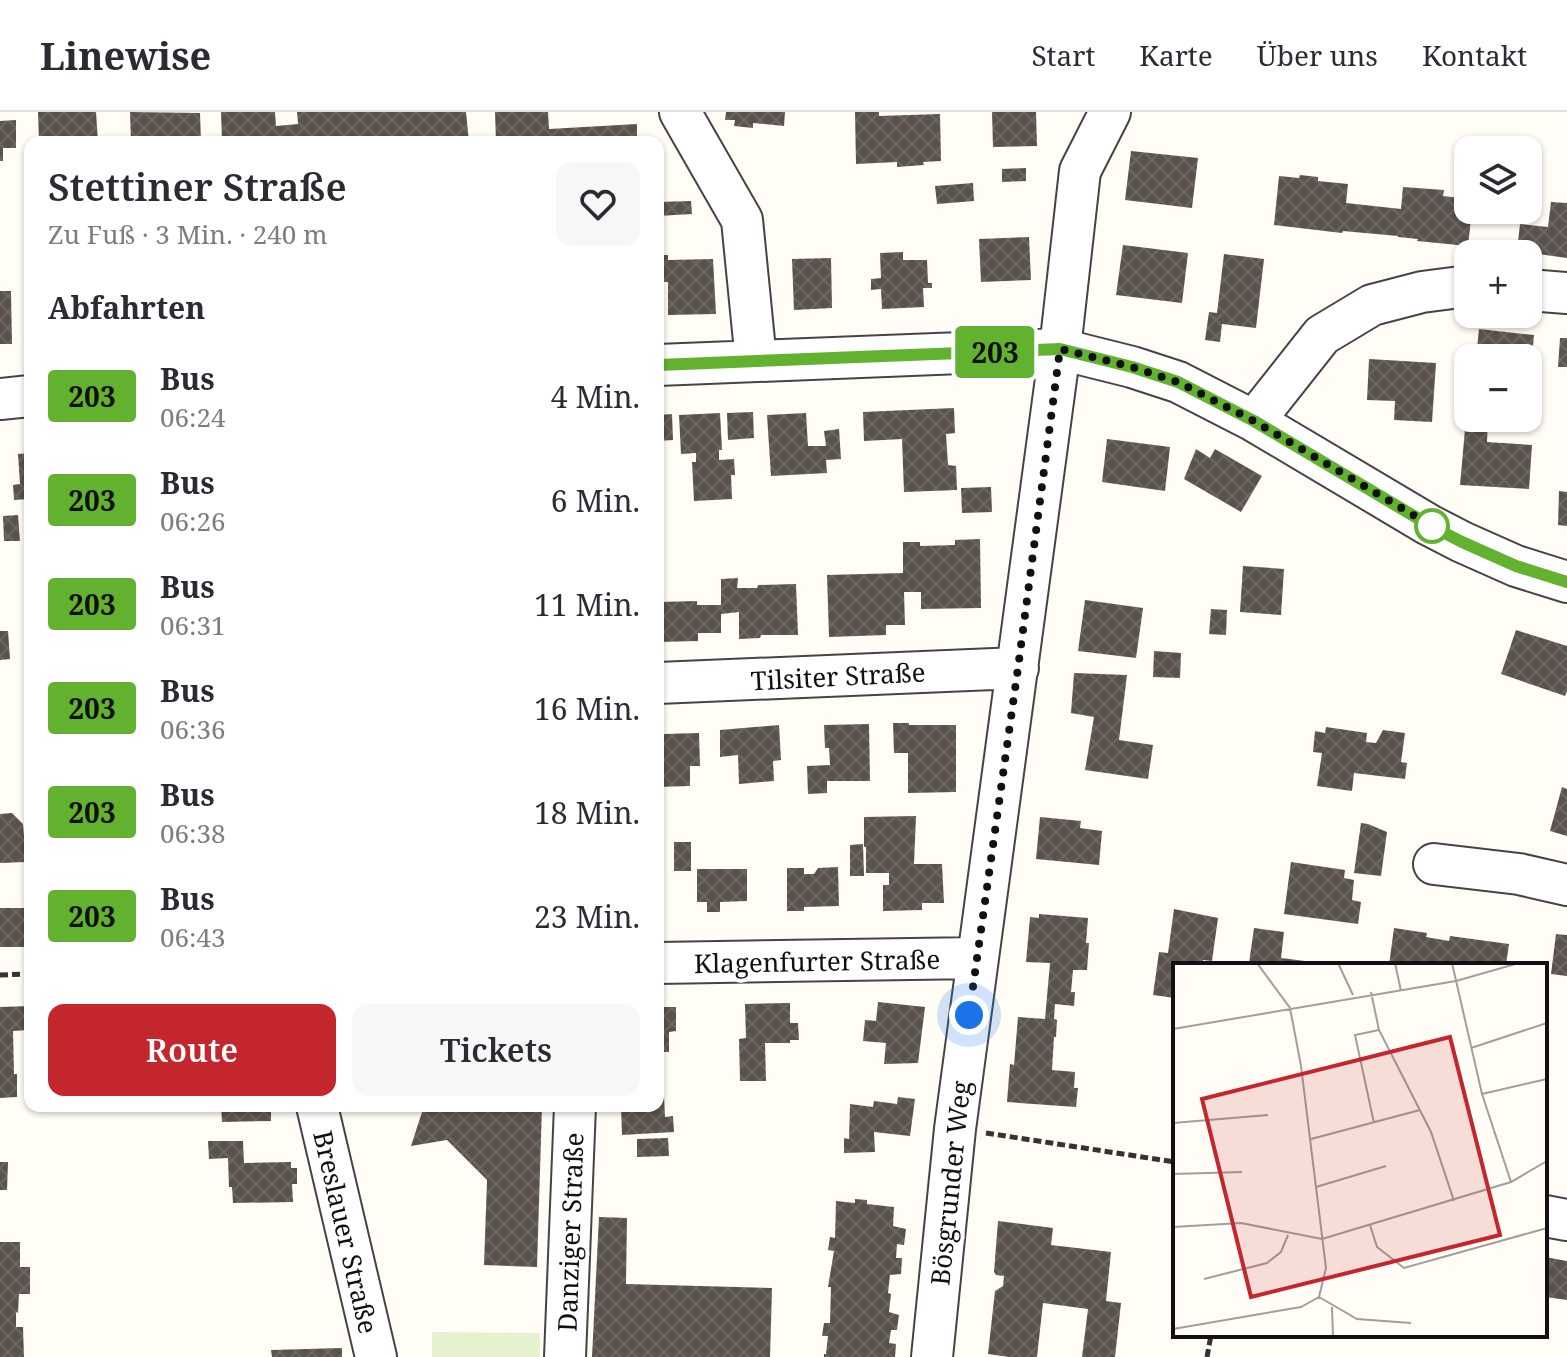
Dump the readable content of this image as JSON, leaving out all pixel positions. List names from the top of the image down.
{
  "streets": {
    "street": [
      "Tilsiter Straße",
      "Klagenfurter Straße",
      "Bösgrunder Weg",
      "Breslauer Straße",
      "Danziger Straße"
    ]
  },
  "crossings": [
    ["Tilsiter Straße", "Bösgrunder Weg"],
    ["Klagenfurter Straße", "Bösgrunder Weg"]
  ],
  "lines": ["bus line 203"],
  "page": {
    "header": "Linewise",
    "nav": [
      "Start",
      "Karte",
      "Über uns",
      "Kontakt"
    ],
    "on_map": "203",
    "map_buttons": ["+", "−"],
    "heading": [
      ["Stettiner Straße", "Zu Fuß · 3 Min. · 240 m"],
      "Abfahrten"
    ],
    "list": [
      {
        "mark": "203",
        "name": "Bus",
        "note": "06:24",
        "value": "4 Min."
      },
      {
        "mark": "203",
        "name": "Bus",
        "note": "06:26",
        "value": "6 Min."
      },
      {
        "mark": "203",
        "name": "Bus",
        "note": "06:31",
        "value": "11 Min."
      },
      {
        "mark": "203",
        "name": "Bus",
        "note": "06:36",
        "value": "16 Min."
      },
      {
        "mark": "203",
        "name": "Bus",
        "note": "06:38",
        "value": "18 Min."
      },
      {
        "mark": "203",
        "name": "Bus",
        "note": "06:43",
        "value": "23 Min."
      }
    ],
    "buttons": ["Route", "Tickets"]
  }
}
